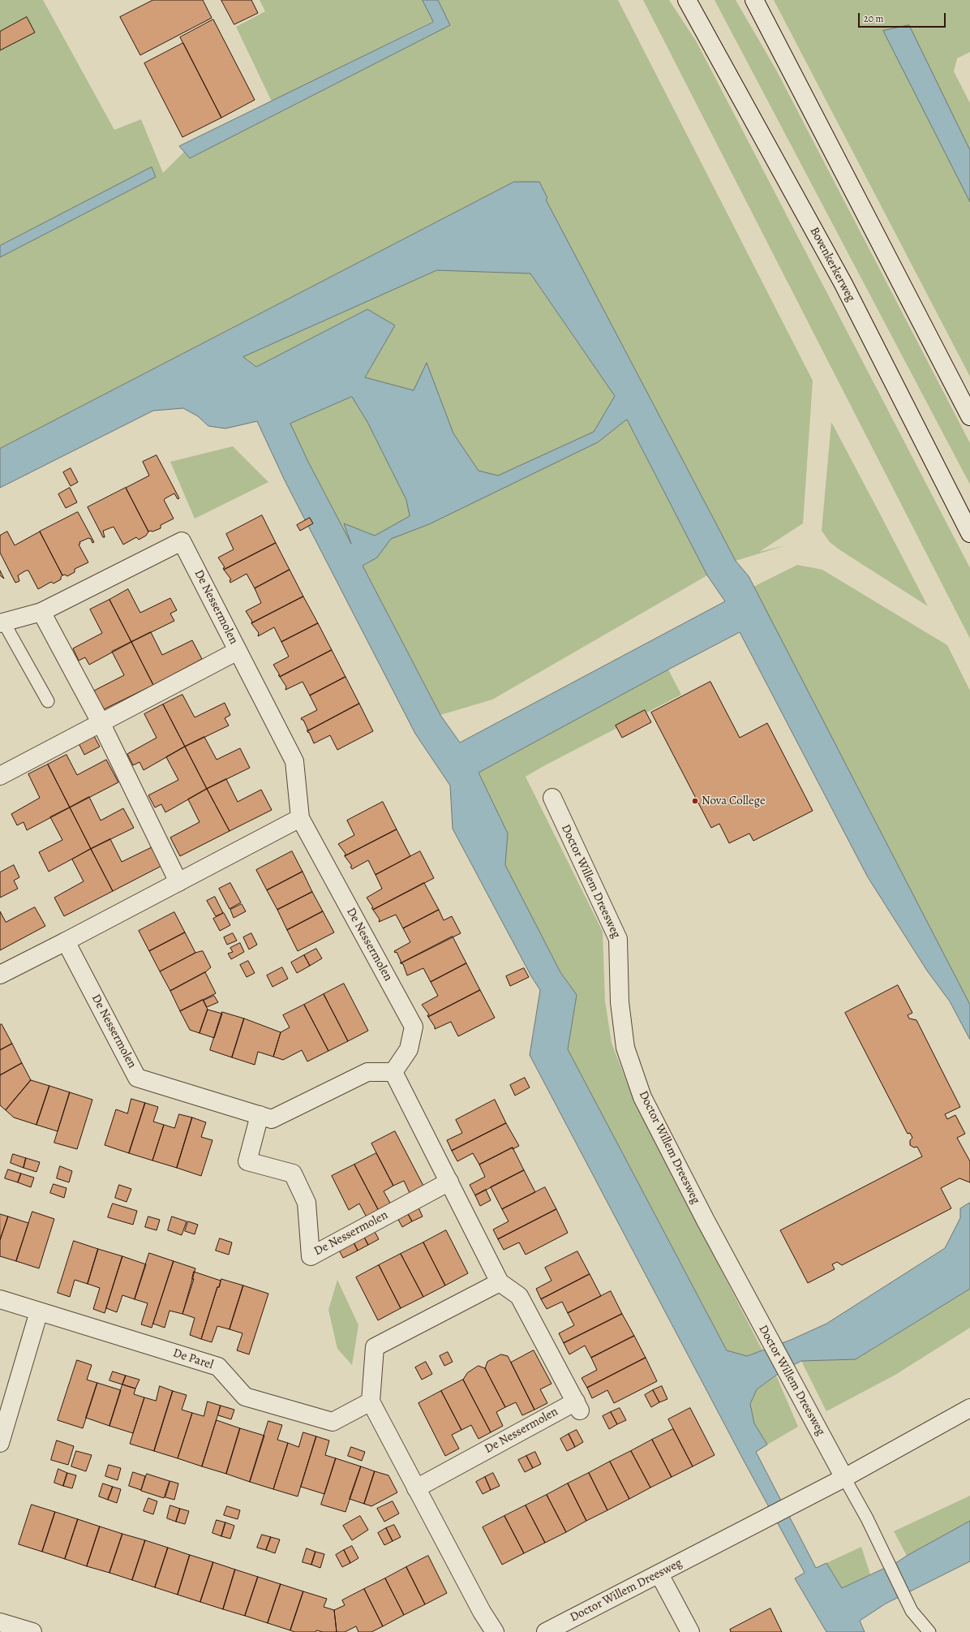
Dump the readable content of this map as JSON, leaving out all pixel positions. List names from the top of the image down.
{
  "streets": {
    "street": [
      "Bovenkerkerweg",
      "De Nessermolen",
      "Doctor Willem Dreesweg",
      "De Parel"
    ]
  },
  "places": ["Nova College"],
  "scale_bar": "20 m"
}
